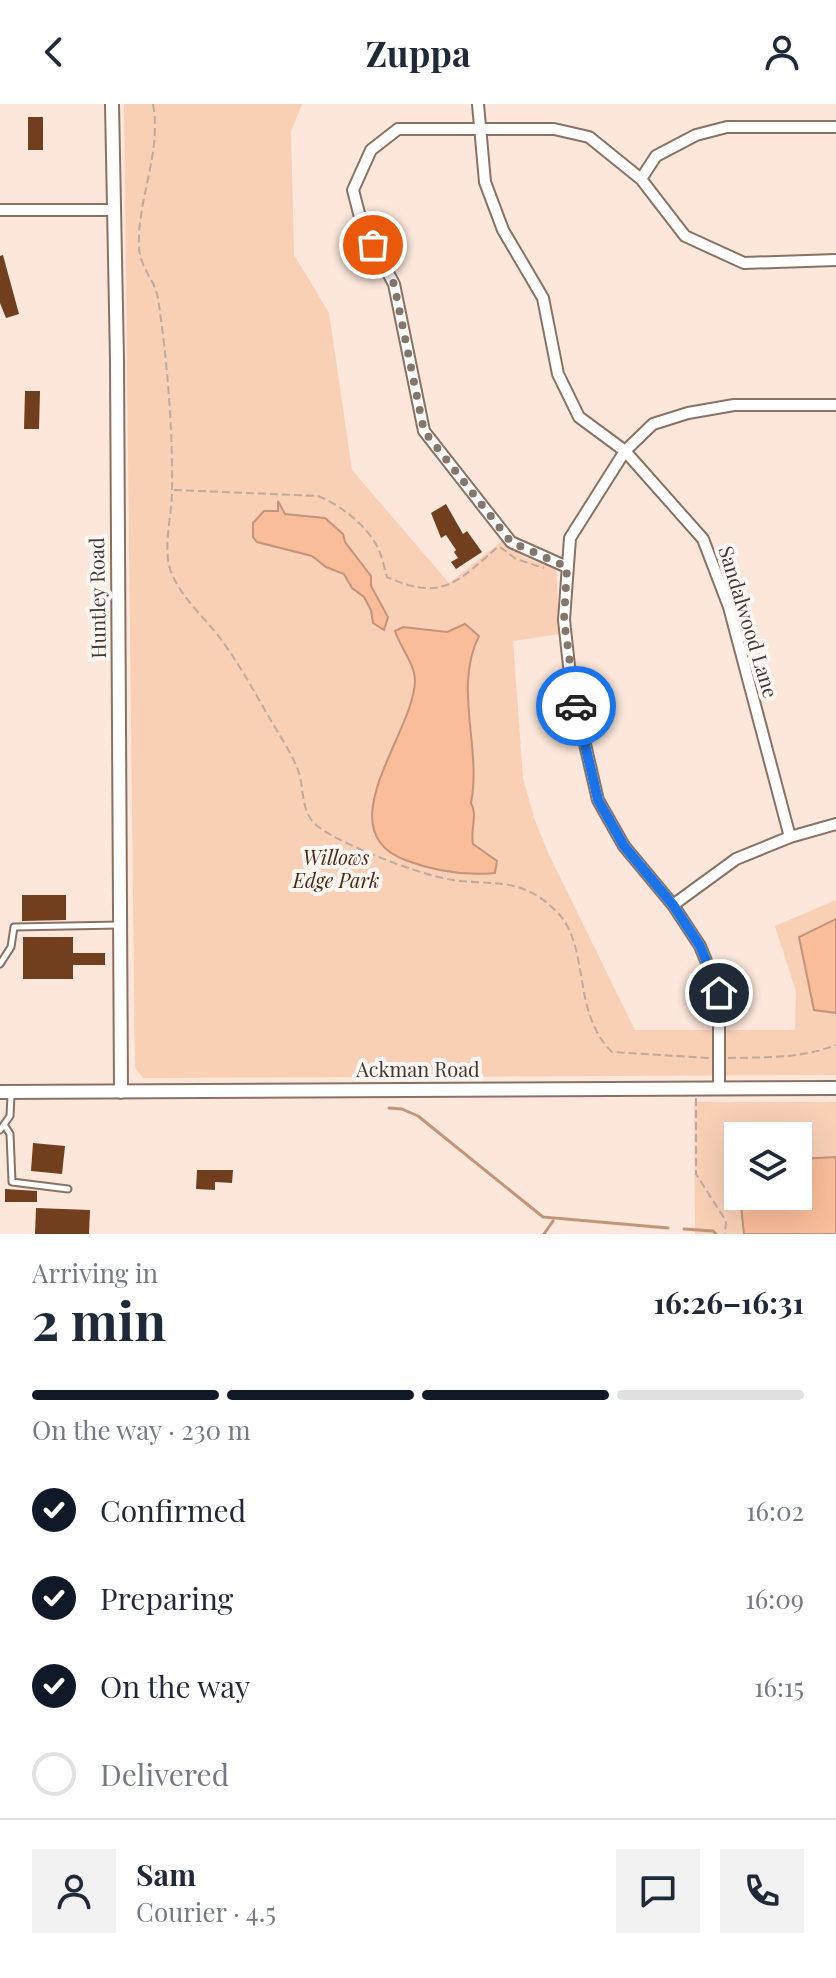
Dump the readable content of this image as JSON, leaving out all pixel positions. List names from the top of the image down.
{
  "streets": {
    "street": ["Huntley Road", "Sandalwood Lane", "Ackman Road"]
  },
  "crossings": [
    ["Huntley Road", "Ackman Road"]
  ],
  "parks": ["Willows Edge Park"],
  "page": {
    "header": "Zuppa",
    "heading": ["2 min", "Arriving in", "16:26–16:31"],
    "panel": ["Sam", "Courier · 4.5"],
    "bar": "On the way · 230 m",
    "list": [
      ["Confirmed", "16:02"],
      ["Preparing", "16:09"],
      ["On the way", "16:15"],
      "Delivered"
    ]
  }
}
